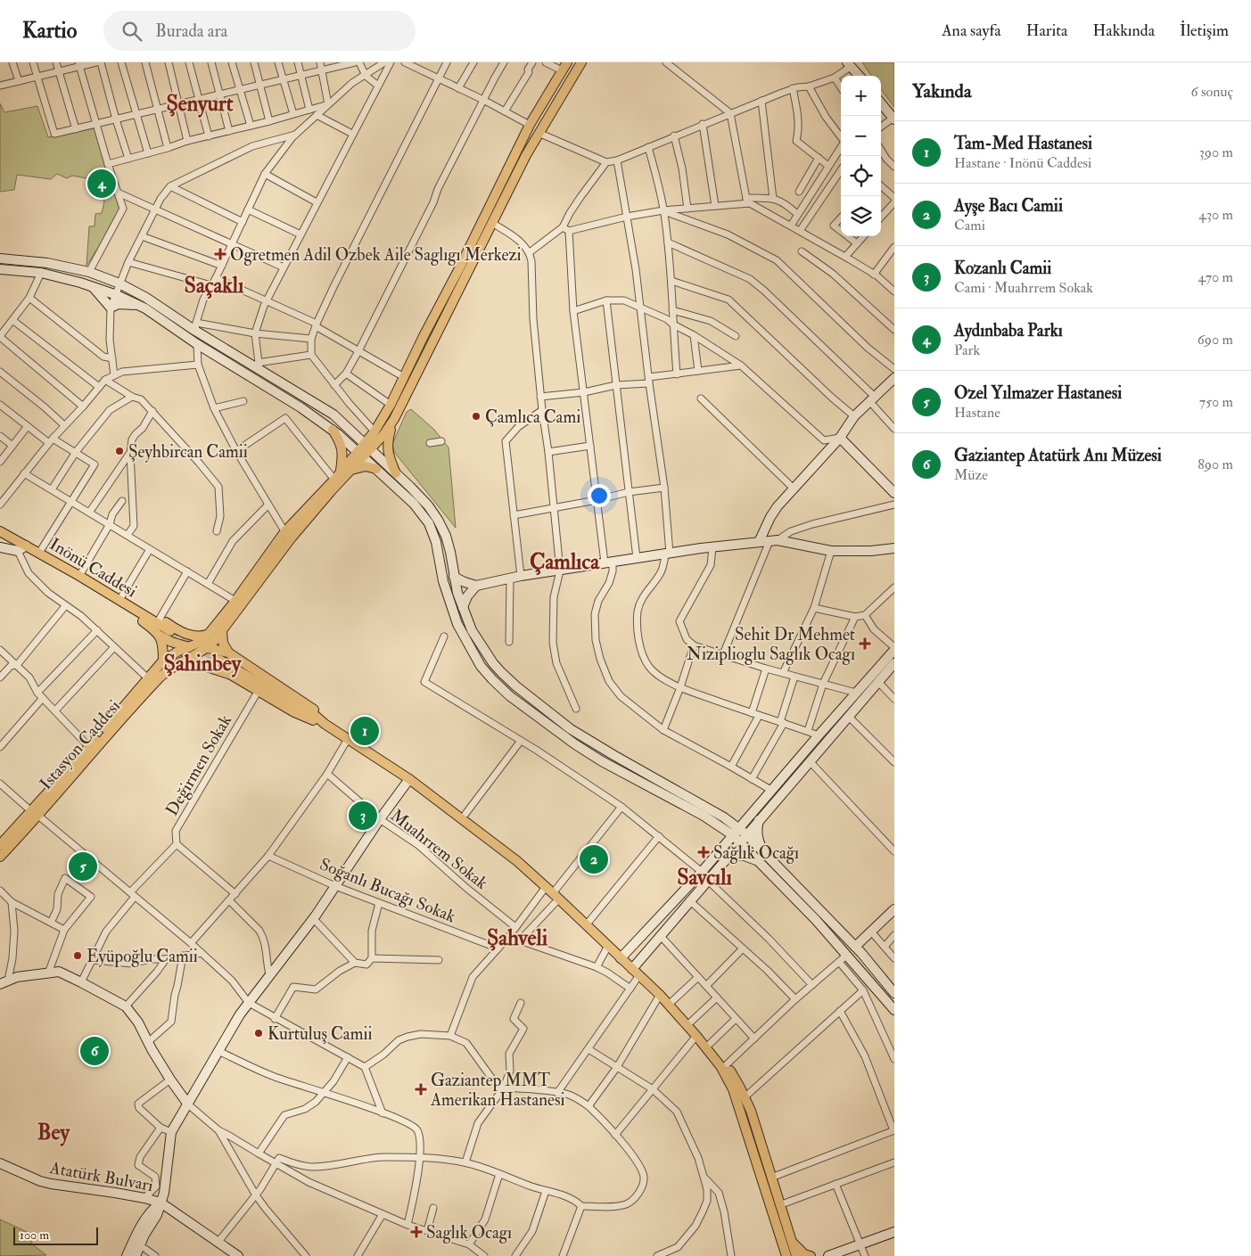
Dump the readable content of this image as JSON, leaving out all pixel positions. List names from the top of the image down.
{
  "streets": {
    "main road": ["Inönü Caddesi", "Istasyon Caddesi", "Atatürk Bulvarı"],
    "street": ["Değirmen Sokak", "Muahrrem Sokak", "Soğanlı Bucağı Sokak"]
  },
  "districts": [
    "Şenyurt",
    "Saçaklı",
    "Çamlıca",
    "Şahinbey",
    "Savcılı",
    "Şahveli",
    "Bey"
  ],
  "places": {
    "health": [
      "Ogretmen Adil Ozbek Aile Saglıgı Merkezi",
      "Sehit Dr Mehmet Niziplioglu Saglık Ocagı",
      "Sağlık Ocağı",
      "Gaziantep MMT Amerikan Hastanesi",
      "Saglık Ocagı"
    ],
    "other": [
      "Çamlıca Cami",
      "Şeyhbircan Camii",
      "Eyüpoğlu Camii",
      "Kurtuluş Camii"
    ]
  },
  "scale_bar": "100 m",
  "page": {
    "header": "Kartio",
    "search": "Burada ara",
    "nav": [
      "Ana sayfa",
      "Harita",
      "Hakkında",
      "İletişim"
    ],
    "heading": ["Yakında", "6 sonuç"],
    "map_buttons": ["+", "−"],
    "list": [
      {
        "mark": "1",
        "name": "Tam-Med Hastanesi",
        "note": "Hastane · Inönü Caddesi",
        "value": "390 m"
      },
      {
        "mark": "2",
        "name": "Ayşe Bacı Camii",
        "note": "Cami",
        "value": "430 m"
      },
      {
        "mark": "3",
        "name": "Kozanlı Camii",
        "note": "Cami · Muahrrem Sokak",
        "value": "470 m"
      },
      {
        "mark": "4",
        "name": "Aydınbaba Parkı",
        "note": "Park",
        "value": "690 m"
      },
      {
        "mark": "5",
        "name": "Ozel Yılmazer Hastanesi",
        "note": "Hastane",
        "value": "750 m"
      },
      {
        "mark": "6",
        "name": "Gaziantep Atatürk Anı Müzesi",
        "note": "Müze",
        "value": "890 m"
      }
    ],
    "pins": [
      "4",
      "1",
      "3",
      "2",
      "5",
      "6"
    ],
    "scale": "100 m"
  }
}
